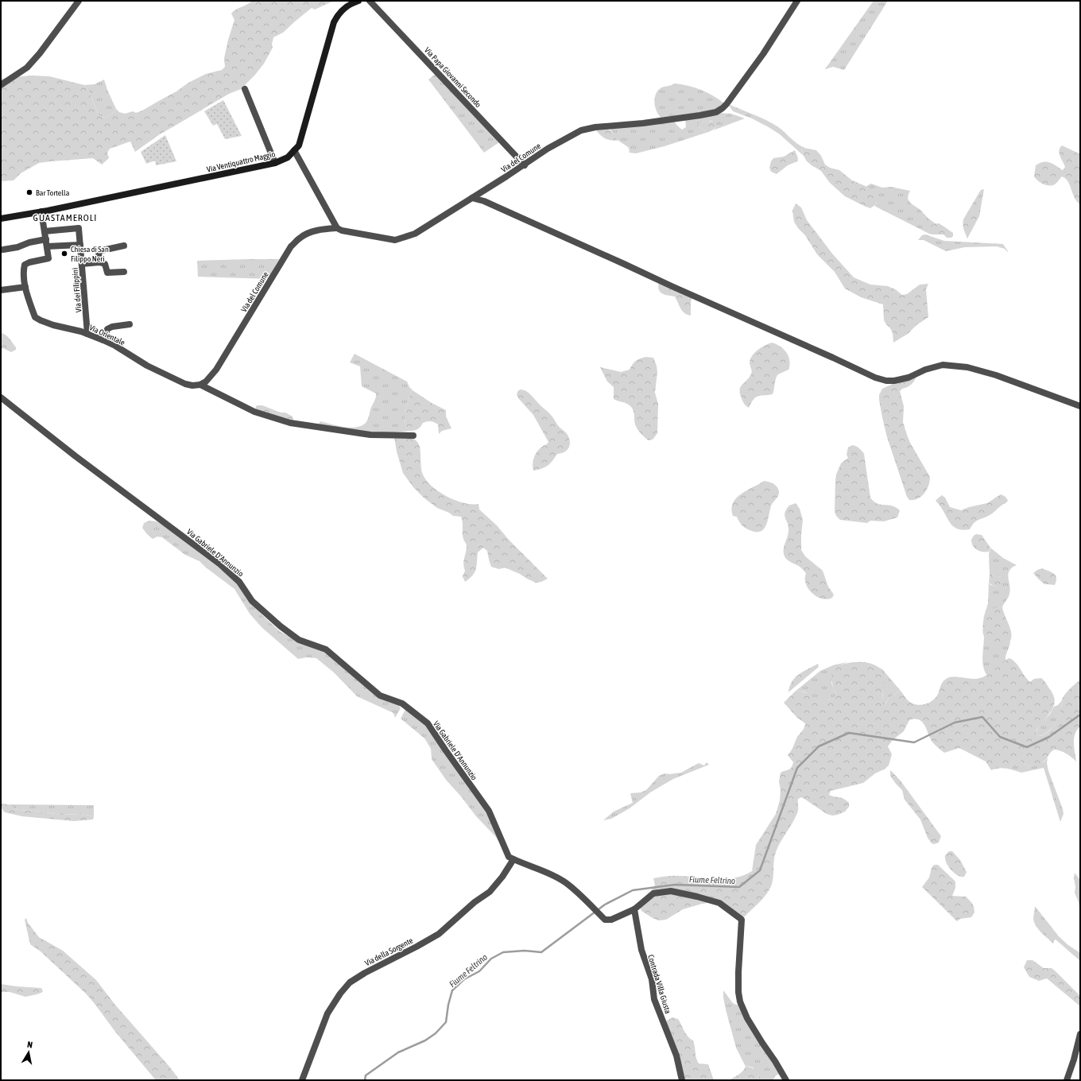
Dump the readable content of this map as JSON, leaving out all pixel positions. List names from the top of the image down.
{
  "streets": {
    "street": [
      "Via Papa Giovanni Secondo",
      "Via del Comune",
      "Via Ventiquattro Maggio",
      "Via dei Filippini",
      "Via Orientale",
      "Via Gabriele D'Annunzio",
      "Via della Sorgente",
      "Contrada Villa Giusta"
    ]
  },
  "crossings": [
    ["Via Papa Giovanni Secondo", "Via del Comune"],
    ["Via del Comune", "Via Orientale"],
    ["Via dei Filippini", "Via Orientale"],
    ["Via Gabriele D'Annunzio", "Via della Sorgente"]
  ],
  "districts": ["GUASTAMEROLI"],
  "water": ["Fiume Feltrino"],
  "places": ["Bar Tortella", "Chiesa di San Filippo Neri"],
  "north": "top"
}
